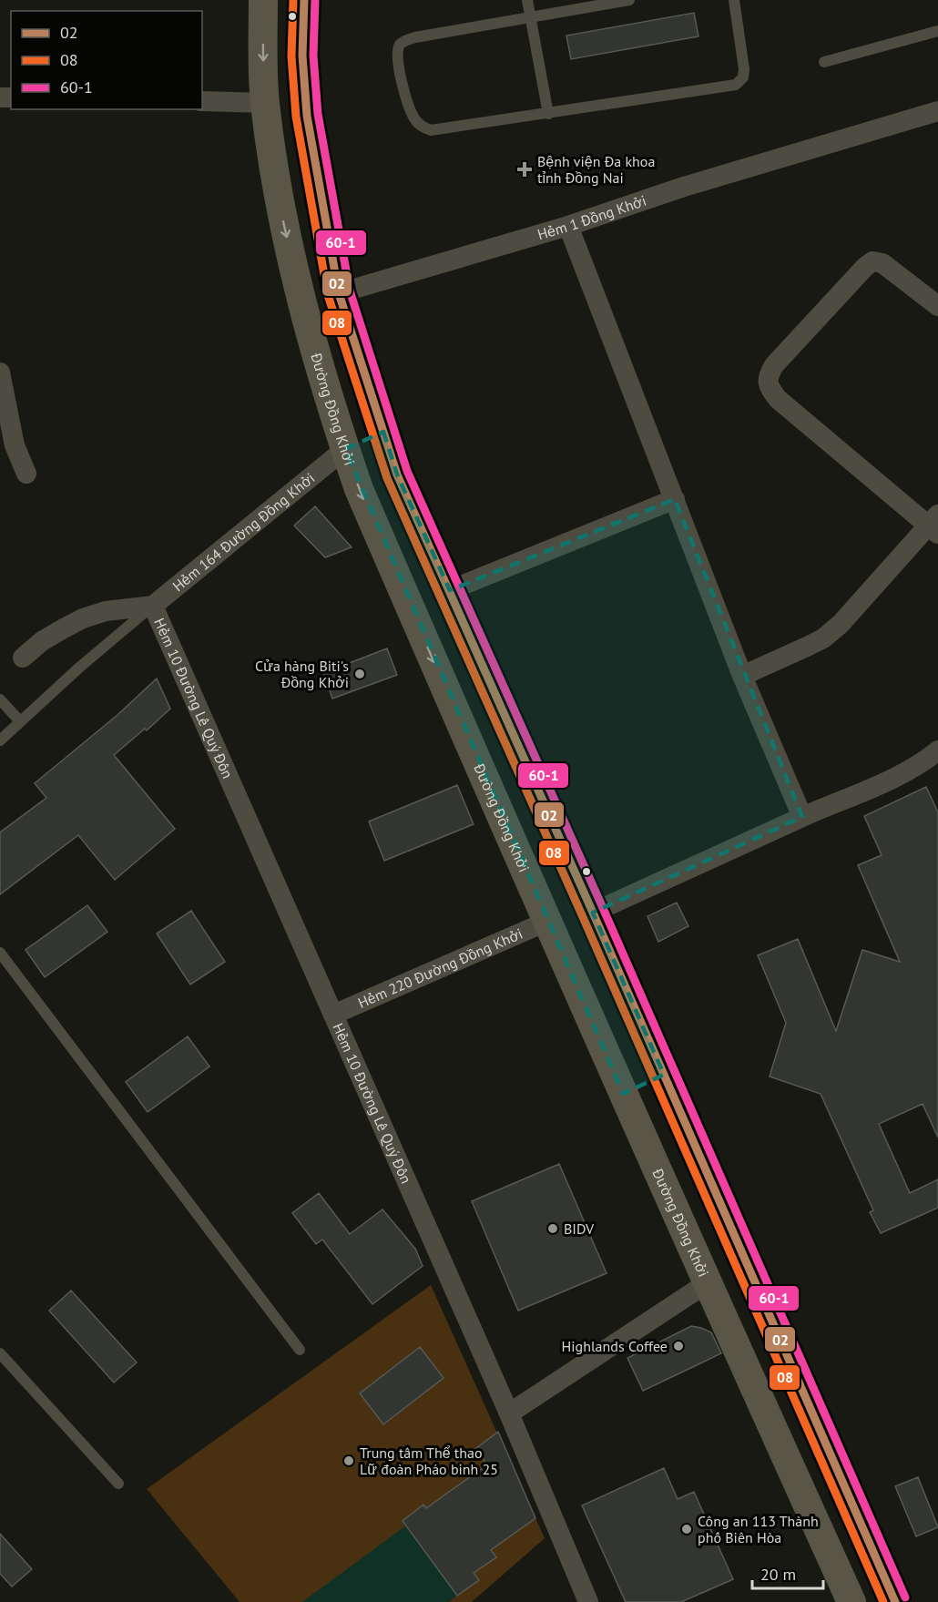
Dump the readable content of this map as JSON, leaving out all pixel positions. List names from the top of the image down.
{
  "streets": {
    "main road": ["Đường Đồng Khởi"],
    "street": [
      "Hẻm 1 Đồng Khởi",
      "Hẻm 164 Đường Đồng Khởi",
      "Hẻm 10 Đường Lê Quý Đôn",
      "Hẻm 220 Đường Đồng Khởi"
    ]
  },
  "crossings": [
    ["Đường Đồng Khởi", "Hẻm 164 Đường Đồng Khởi"],
    ["Đường Đồng Khởi", "Hẻm 220 Đường Đồng Khởi"],
    ["Hẻm 164 Đường Đồng Khởi", "Hẻm 10 Đường Lê Quý Đôn"],
    ["Hẻm 10 Đường Lê Quý Đôn", "Hẻm 220 Đường Đồng Khởi"]
  ],
  "places": {
    "health": ["Bệnh viện Đa khoa tỉnh Đồng Nai"],
    "other": [
      "Cửa hàng Biti's Đồng Khởi",
      "BIDV",
      "Highlands Coffee",
      "Trung tâm Thể thao Lữ đoàn Pháo binh 25",
      "Công an 113 Thành phố Biên Hòa"
    ]
  },
  "lines": ["transit line 02", "transit line 08", "transit line 60-1"],
  "legend": ["02", "08", "60-1"],
  "scale_bar": "20 m"
}
